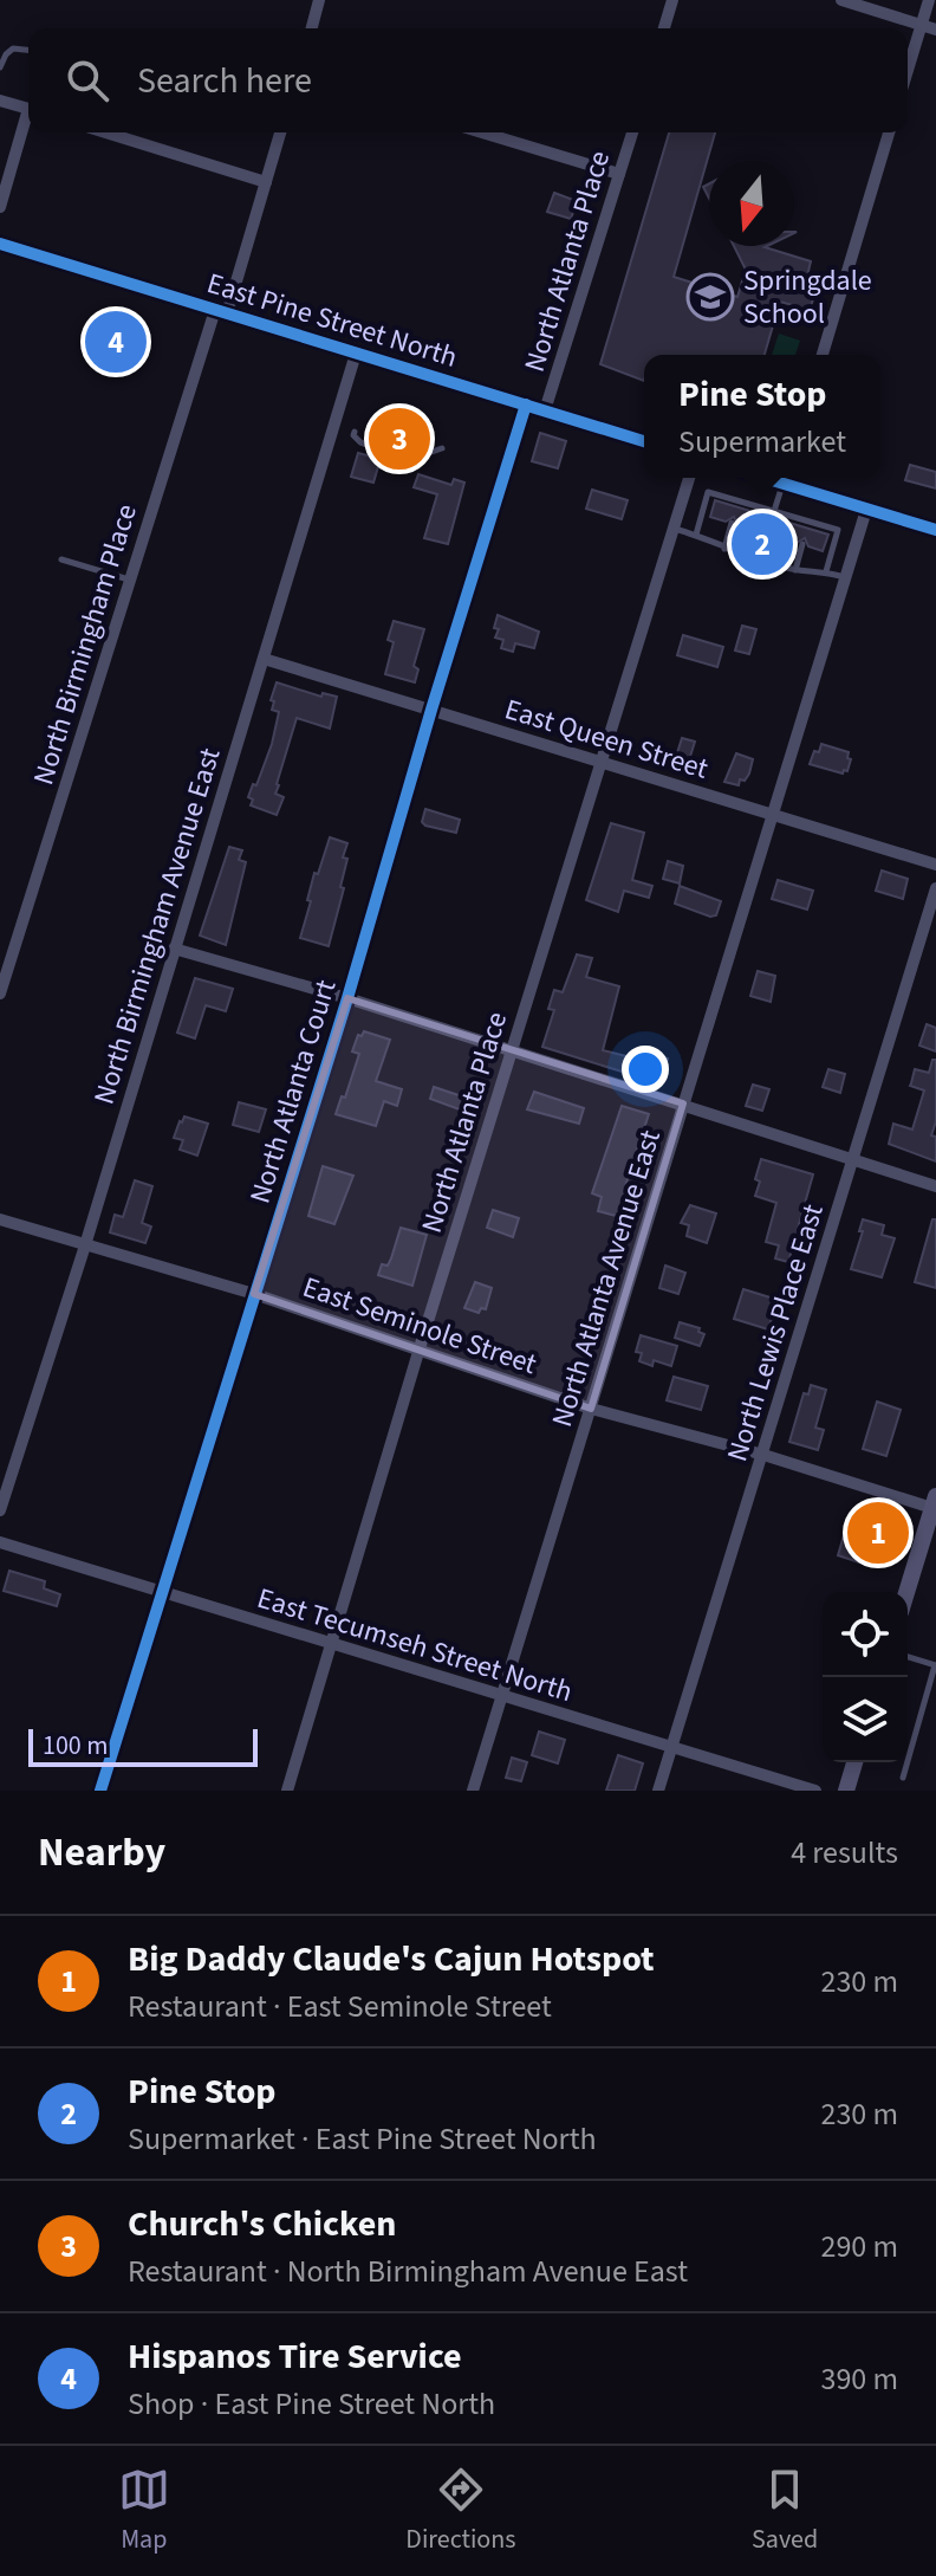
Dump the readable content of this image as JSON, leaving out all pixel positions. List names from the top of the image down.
{
  "streets": {
    "main road": ["East Pine Street North"],
    "street": [
      "North Atlanta Place",
      "North Birmingham Place",
      "East Queen Street",
      "North Birmingham Avenue East",
      "North Atlanta Court",
      "North Atlanta Avenue East",
      "East Seminole Street",
      "North Lewis Place East",
      "East Tecumseh Street North"
    ]
  },
  "crossings": [
    ["North Atlanta Place", "East Pine Street North"],
    ["North Atlanta Place", "East Queen Street"],
    ["North Atlanta Place", "East Seminole Street"],
    ["North Atlanta Place", "East Tecumseh Street North"],
    ["East Pine Street North", "North Birmingham Place"],
    ["East Pine Street North", "North Birmingham Avenue East"],
    ["East Pine Street North", "North Atlanta Court"],
    ["East Queen Street", "North Birmingham Avenue East"],
    ["East Queen Street", "North Atlanta Court"],
    ["East Queen Street", "North Atlanta Avenue East"],
    ["North Birmingham Avenue East", "East Seminole Street"],
    ["North Atlanta Court", "East Seminole Street"],
    ["North Atlanta Court", "East Tecumseh Street North"],
    ["North Atlanta Avenue East", "East Seminole Street"],
    ["North Atlanta Avenue East", "East Tecumseh Street North"],
    ["East Seminole Street", "North Lewis Place East"],
    ["North Lewis Place East", "East Tecumseh Street North"]
  ],
  "places": {
    "school or university": ["Springdale School"]
  },
  "scale_bar": "100 m",
  "north": "bottom",
  "page": {
    "search": "Search here",
    "pins": [
      "4",
      "3",
      "2",
      "1"
    ],
    "popup": ["Pine Stop", "Supermarket"],
    "scale": "100 m",
    "heading": ["Nearby", "4 results"],
    "list": [
      {
        "mark": "1",
        "name": "Big Daddy Claude's Cajun Hotspot",
        "note": "Restaurant · East Seminole Street",
        "value": "230 m"
      },
      {
        "mark": "2",
        "name": "Pine Stop",
        "note": "Supermarket · East Pine Street North",
        "value": "230 m"
      },
      {
        "mark": "3",
        "name": "Church's Chicken",
        "note": "Restaurant · North Birmingham Avenue East",
        "value": "290 m"
      },
      {
        "mark": "4",
        "name": "Hispanos Tire Service",
        "note": "Shop · East Pine Street North",
        "value": "390 m"
      }
    ],
    "nav": ["Map", "Directions", "Saved"]
  }
}
